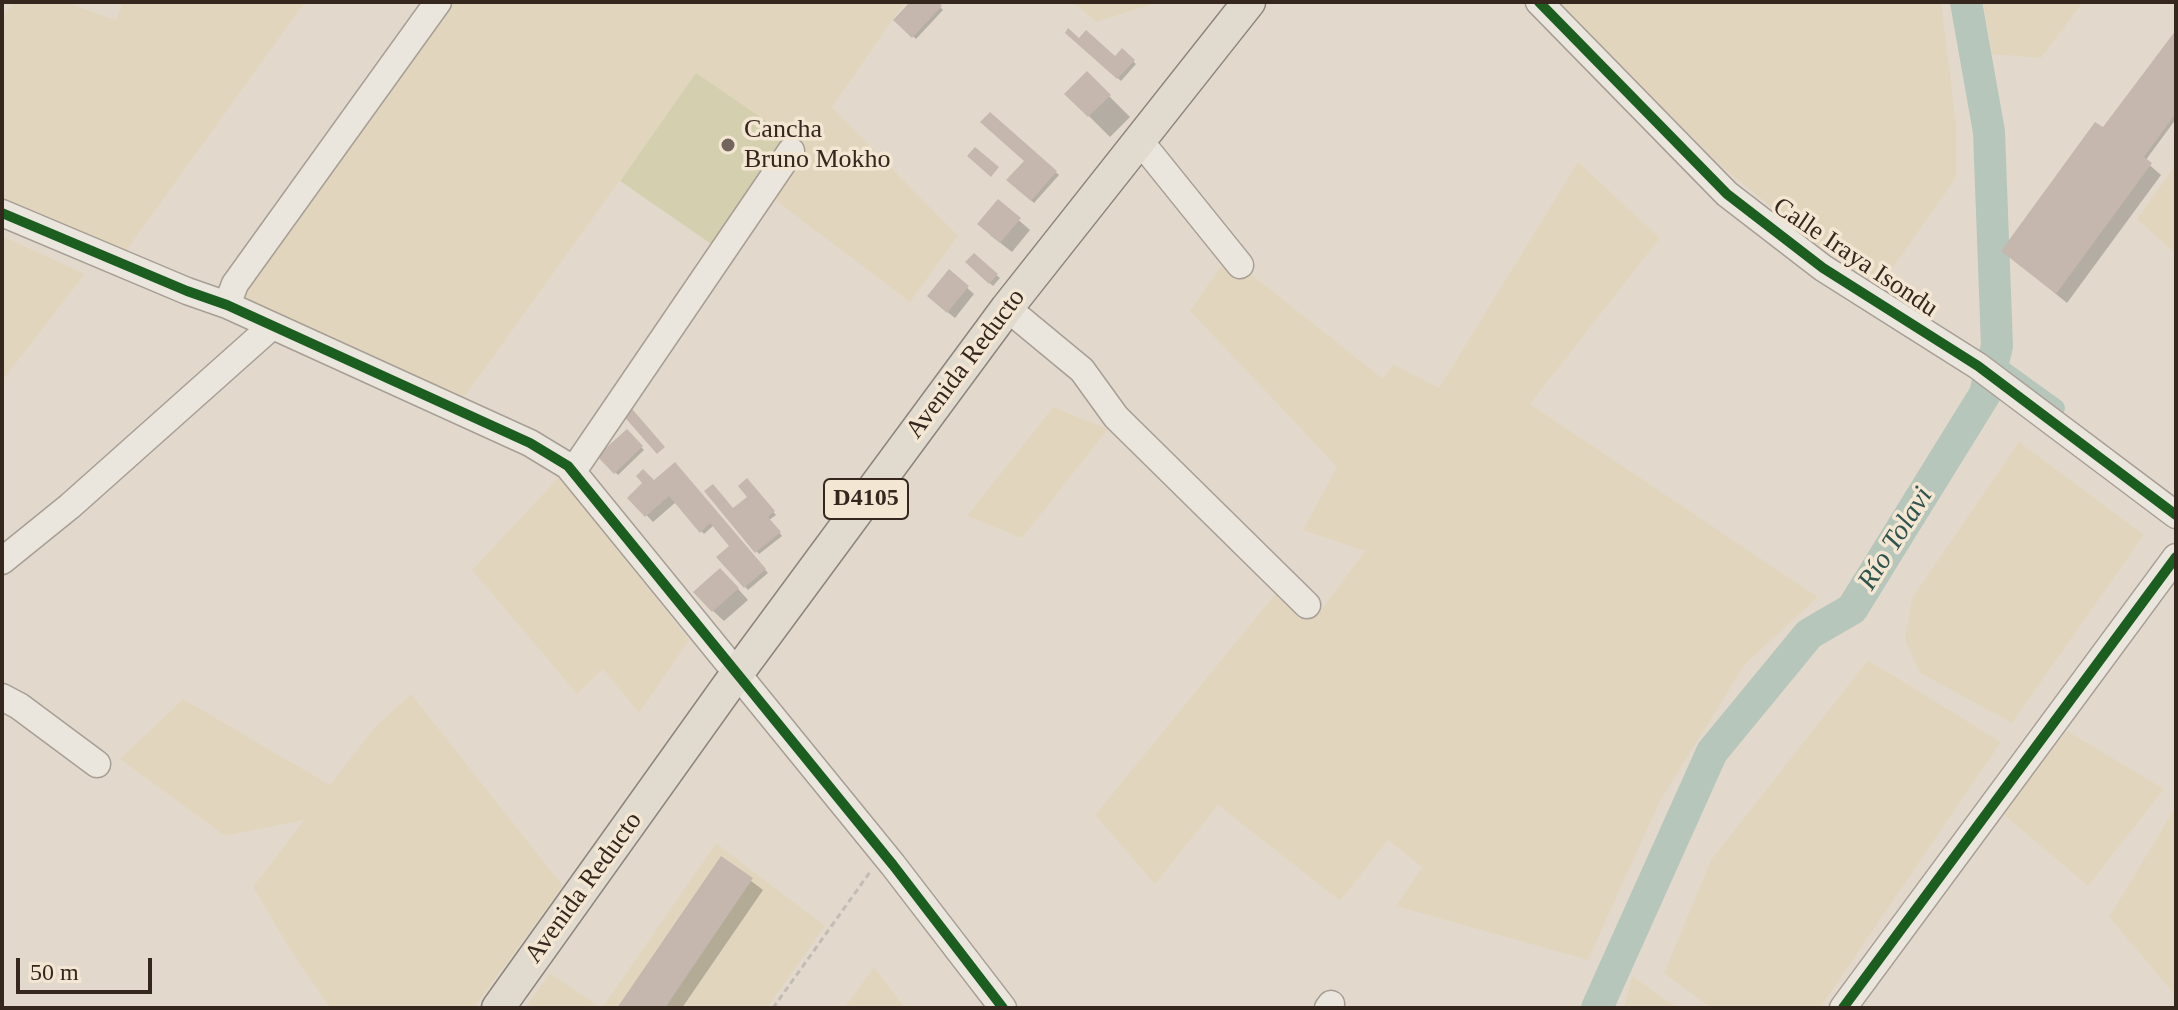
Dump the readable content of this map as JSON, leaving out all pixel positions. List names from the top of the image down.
{
  "streets": {
    "main road": ["Avenida Reducto", "D4105"],
    "street": ["Calle Iraya Isondu"]
  },
  "water": ["Río Tolavi"],
  "places": ["Cancha Bruno Mokho"],
  "scale_bar": "50 m"
}
